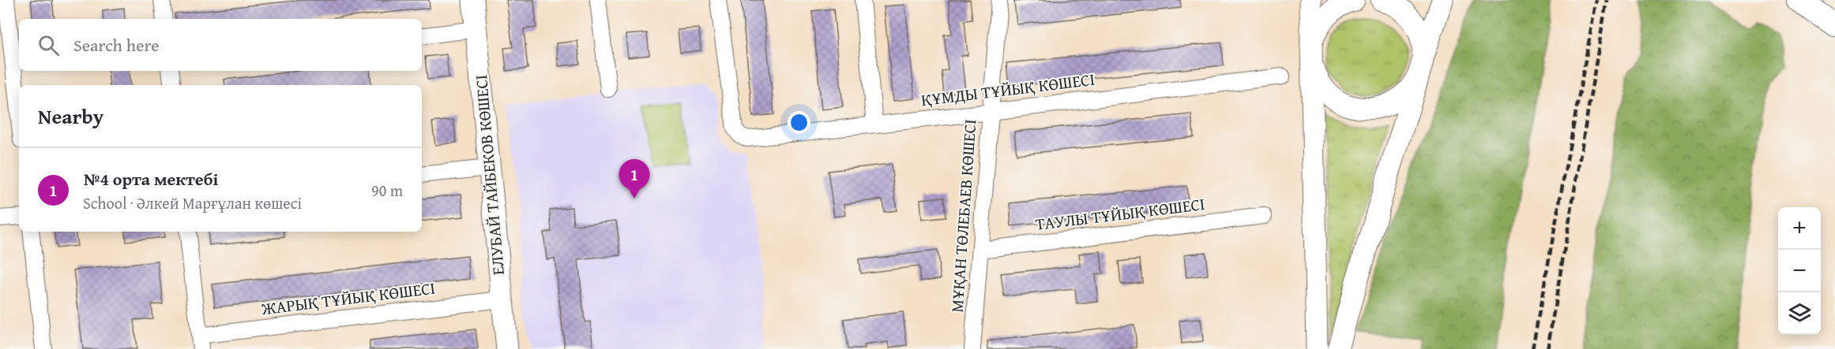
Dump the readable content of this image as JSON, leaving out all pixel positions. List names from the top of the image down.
{
  "streets": {
    "main road": ["ЕЛУБАЙ ТАЙБЕКОВ КӨШЕСІ"],
    "street": [
      "ҚҰМДЫ ТҰЙЫҚ КӨШЕСІ",
      "ТАУЛЫ ТҰЙЫҚ КӨШЕСІ",
      "МҰҚАН ТӨЛЕБАЕВ КӨШЕСІ",
      "ЖАРЫҚ ТҰЙЫҚ КӨШЕСІ"
    ]
  },
  "crossings": [
    ["ҚҰМДЫ ТҰЙЫҚ КӨШЕСІ", "МҰҚАН ТӨЛЕБАЕВ КӨШЕСІ"],
    ["ЕЛУБАЙ ТАЙБЕКОВ КӨШЕСІ", "ЖАРЫҚ ТҰЙЫҚ КӨШЕСІ"],
    ["ТАУЛЫ ТҰЙЫҚ КӨШЕСІ", "МҰҚАН ТӨЛЕБАЕВ КӨШЕСІ"]
  ],
  "page": {
    "search": "Search here",
    "heading": "Nearby",
    "list": [
      {
        "mark": "1",
        "name": "№4 орта мектебі",
        "note": "School · Әлкей Марғұлан көшесі",
        "value": "90 m"
      }
    ],
    "pins": "1",
    "map_buttons": ["+", "−"]
  }
}
